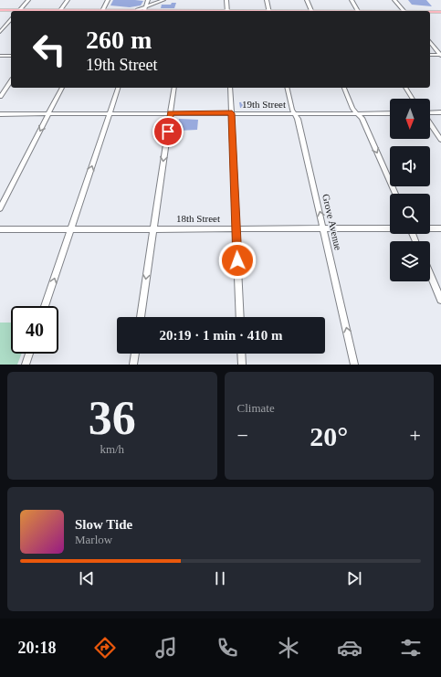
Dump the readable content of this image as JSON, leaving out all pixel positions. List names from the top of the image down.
{
  "streets": {
    "street": ["19th Street", "18th Street", "Grove Avenue"]
  },
  "crossings": [
    ["19th Street", "Grove Avenue"],
    ["18th Street", "Grove Avenue"]
  ],
  "one_way": ["Grove Avenue"],
  "north": "bottom",
  "page": {
    "turn": ["260 m", "19th Street"],
    "limit": "40",
    "trip": "20:19 · 1 min · 410 m",
    "tile": [
      ["36", "km/h"],
      "Climate"
    ],
    "heat": ["−", "20°", "+"],
    "song": ["Slow Tide", "Marlow"],
    "tabs": "20:18"
  }
}
